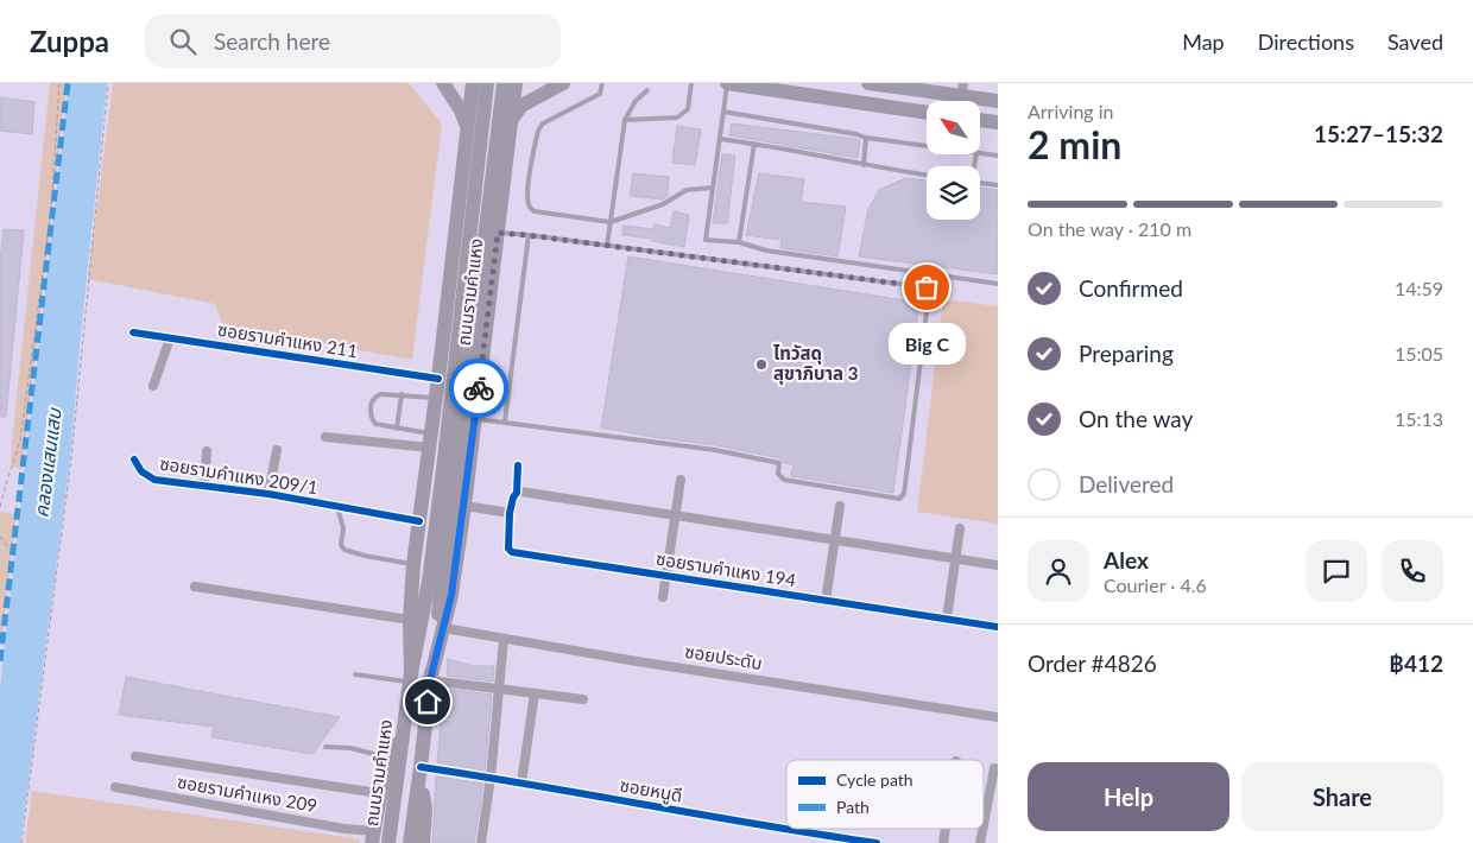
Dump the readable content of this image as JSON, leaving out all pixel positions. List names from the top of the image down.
{
  "streets": {
    "main road": ["ถนนรามคำแหง"],
    "street": [
      "ซอยรามคำแหง 211",
      "ซอยรามคำแหง 209/1",
      "ซอยรามคำแหง 194",
      "ซอยประดับ",
      "ซอยหนูดี",
      "ซอยรามคำแหง 209"
    ]
  },
  "crossings": [
    ["ถนนรามคำแหง", "ซอยรามคำแหง 211"],
    ["ถนนรามคำแหง", "ซอยรามคำแหง 209/1"],
    ["ถนนรามคำแหง", "ซอยประดับ"],
    ["ถนนรามคำแหง", "ซอยหนูดี"]
  ],
  "water": ["คลองแสนแสบ"],
  "places": ["Big C", "ไทวัสดุ สุขาภิบาล 3"],
  "legend": ["Cycle path", "Path"],
  "north": "top left",
  "page": {
    "header": "Zuppa",
    "search": "Search here",
    "nav": ["Map", "Directions", "Saved"],
    "heading": ["2 min", "Arriving in", "15:27–15:32"],
    "panel": [
      "Alex",
      "Courier · 4.6",
      "Order #4826",
      "฿412"
    ],
    "bar": "On the way · 210 m",
    "list": [
      ["Confirmed", "14:59"],
      ["Preparing", "15:05"],
      ["On the way", "15:13"],
      "Delivered"
    ],
    "bubble": "Big C",
    "buttons": ["Help", "Share"]
  }
}
